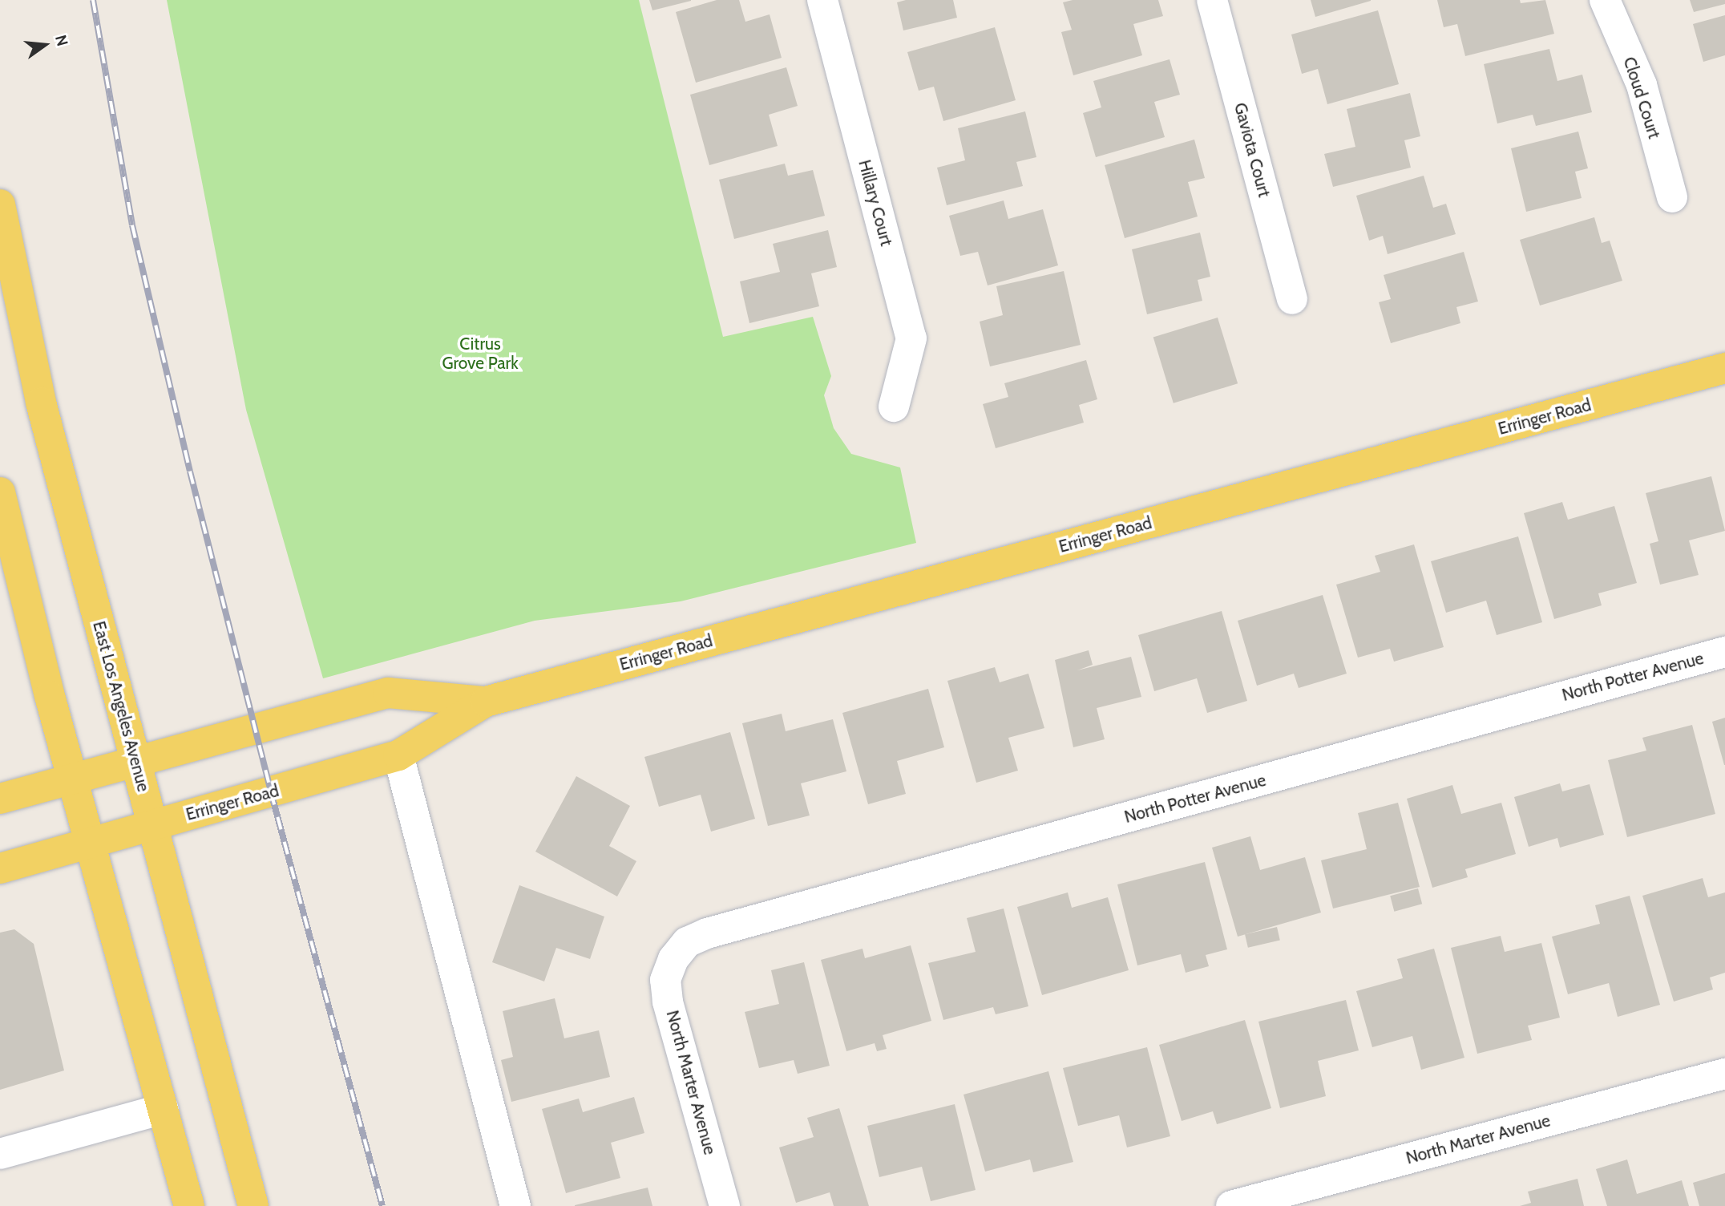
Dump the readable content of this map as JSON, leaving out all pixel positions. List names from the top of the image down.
{
  "streets": {
    "main road": ["Erringer Road", "East Los Angeles Avenue"],
    "street": [
      "Cloud Court",
      "Gaviota Court",
      "Hillary Court",
      "North Potter Avenue",
      "North Marter Avenue"
    ]
  },
  "crossings": [
    ["Erringer Road", "East Los Angeles Avenue"],
    ["North Potter Avenue", "North Marter Avenue"]
  ],
  "parks": ["Citrus Grove Park"],
  "north": "right"
}
